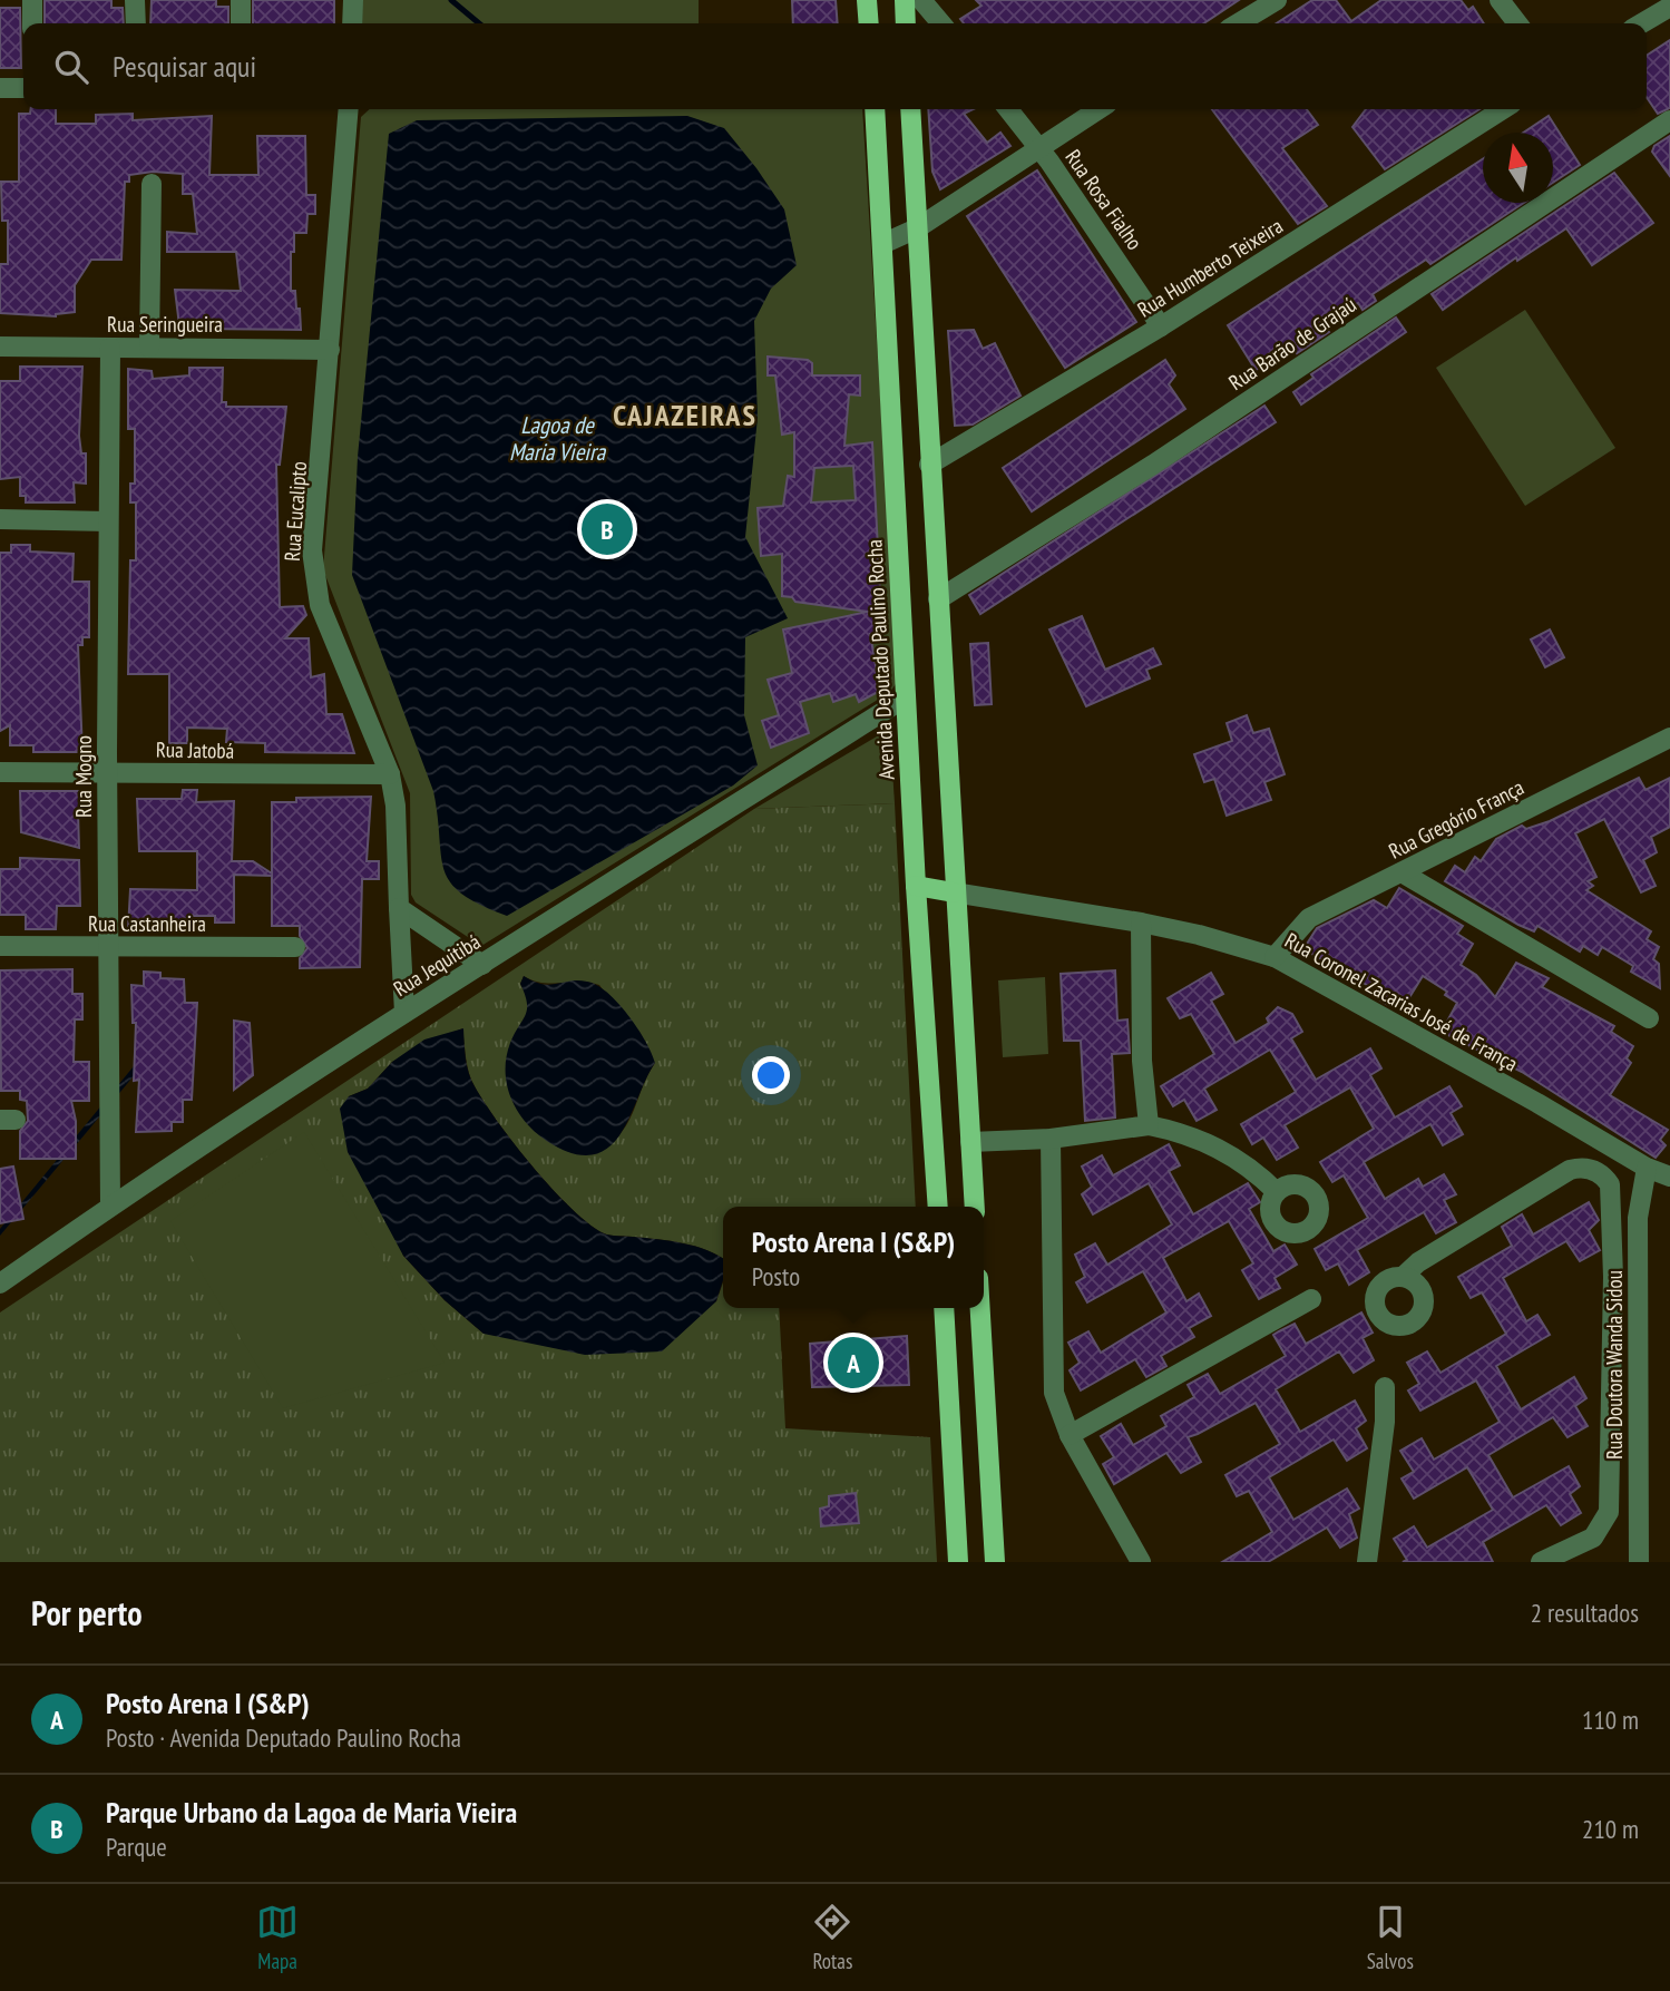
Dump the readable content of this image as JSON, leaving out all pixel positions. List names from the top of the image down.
{
  "streets": {
    "main road": ["Avenida Deputado Paulino Rocha"],
    "street": [
      "Rua Rosa Fialho",
      "Rua Humberto Teixeira",
      "Rua Seringueira",
      "Rua Barão de Grajaú",
      "Rua Eucalipto",
      "Rua Jatobá",
      "Rua Mogno",
      "Rua Gregório França",
      "Rua Castanheira",
      "Rua Jequitibá",
      "Rua Coronel Zacarias José de França",
      "Rua Doutora Wanda Sidou"
    ]
  },
  "crossings": [
    ["Rua Rosa Fialho", "Rua Humberto Teixeira"],
    ["Rua Seringueira", "Rua Eucalipto"],
    ["Rua Seringueira", "Rua Mogno"],
    ["Rua Eucalipto", "Rua Jatobá"],
    ["Rua Eucalipto", "Rua Jequitibá"],
    ["Avenida Deputado Paulino Rocha", "Rua Jequitibá"],
    ["Rua Jatobá", "Rua Mogno"],
    ["Rua Mogno", "Rua Castanheira"],
    ["Rua Mogno", "Rua Jequitibá"],
    ["Rua Gregório França", "Rua Coronel Zacarias José de França"],
    ["Rua Coronel Zacarias José de França", "Rua Doutora Wanda Sidou"]
  ],
  "districts": ["CAJAZEIRAS"],
  "water": ["Lagoa de Maria Vieira"],
  "north": "top",
  "page": {
    "search": "Pesquisar aqui",
    "pins": ["B", "A"],
    "popup": ["Posto Arena I (S&P)", "Posto"],
    "heading": ["Por perto", "2 resultados"],
    "list": [
      {
        "mark": "A",
        "name": "Posto Arena I (S&P)",
        "note": "Posto · Avenida Deputado Paulino Rocha",
        "value": "110 m"
      },
      {
        "mark": "B",
        "name": "Parque Urbano da Lagoa de Maria Vieira",
        "note": "Parque",
        "value": "210 m"
      }
    ],
    "nav": ["Mapa", "Rotas", "Salvos"]
  }
}
